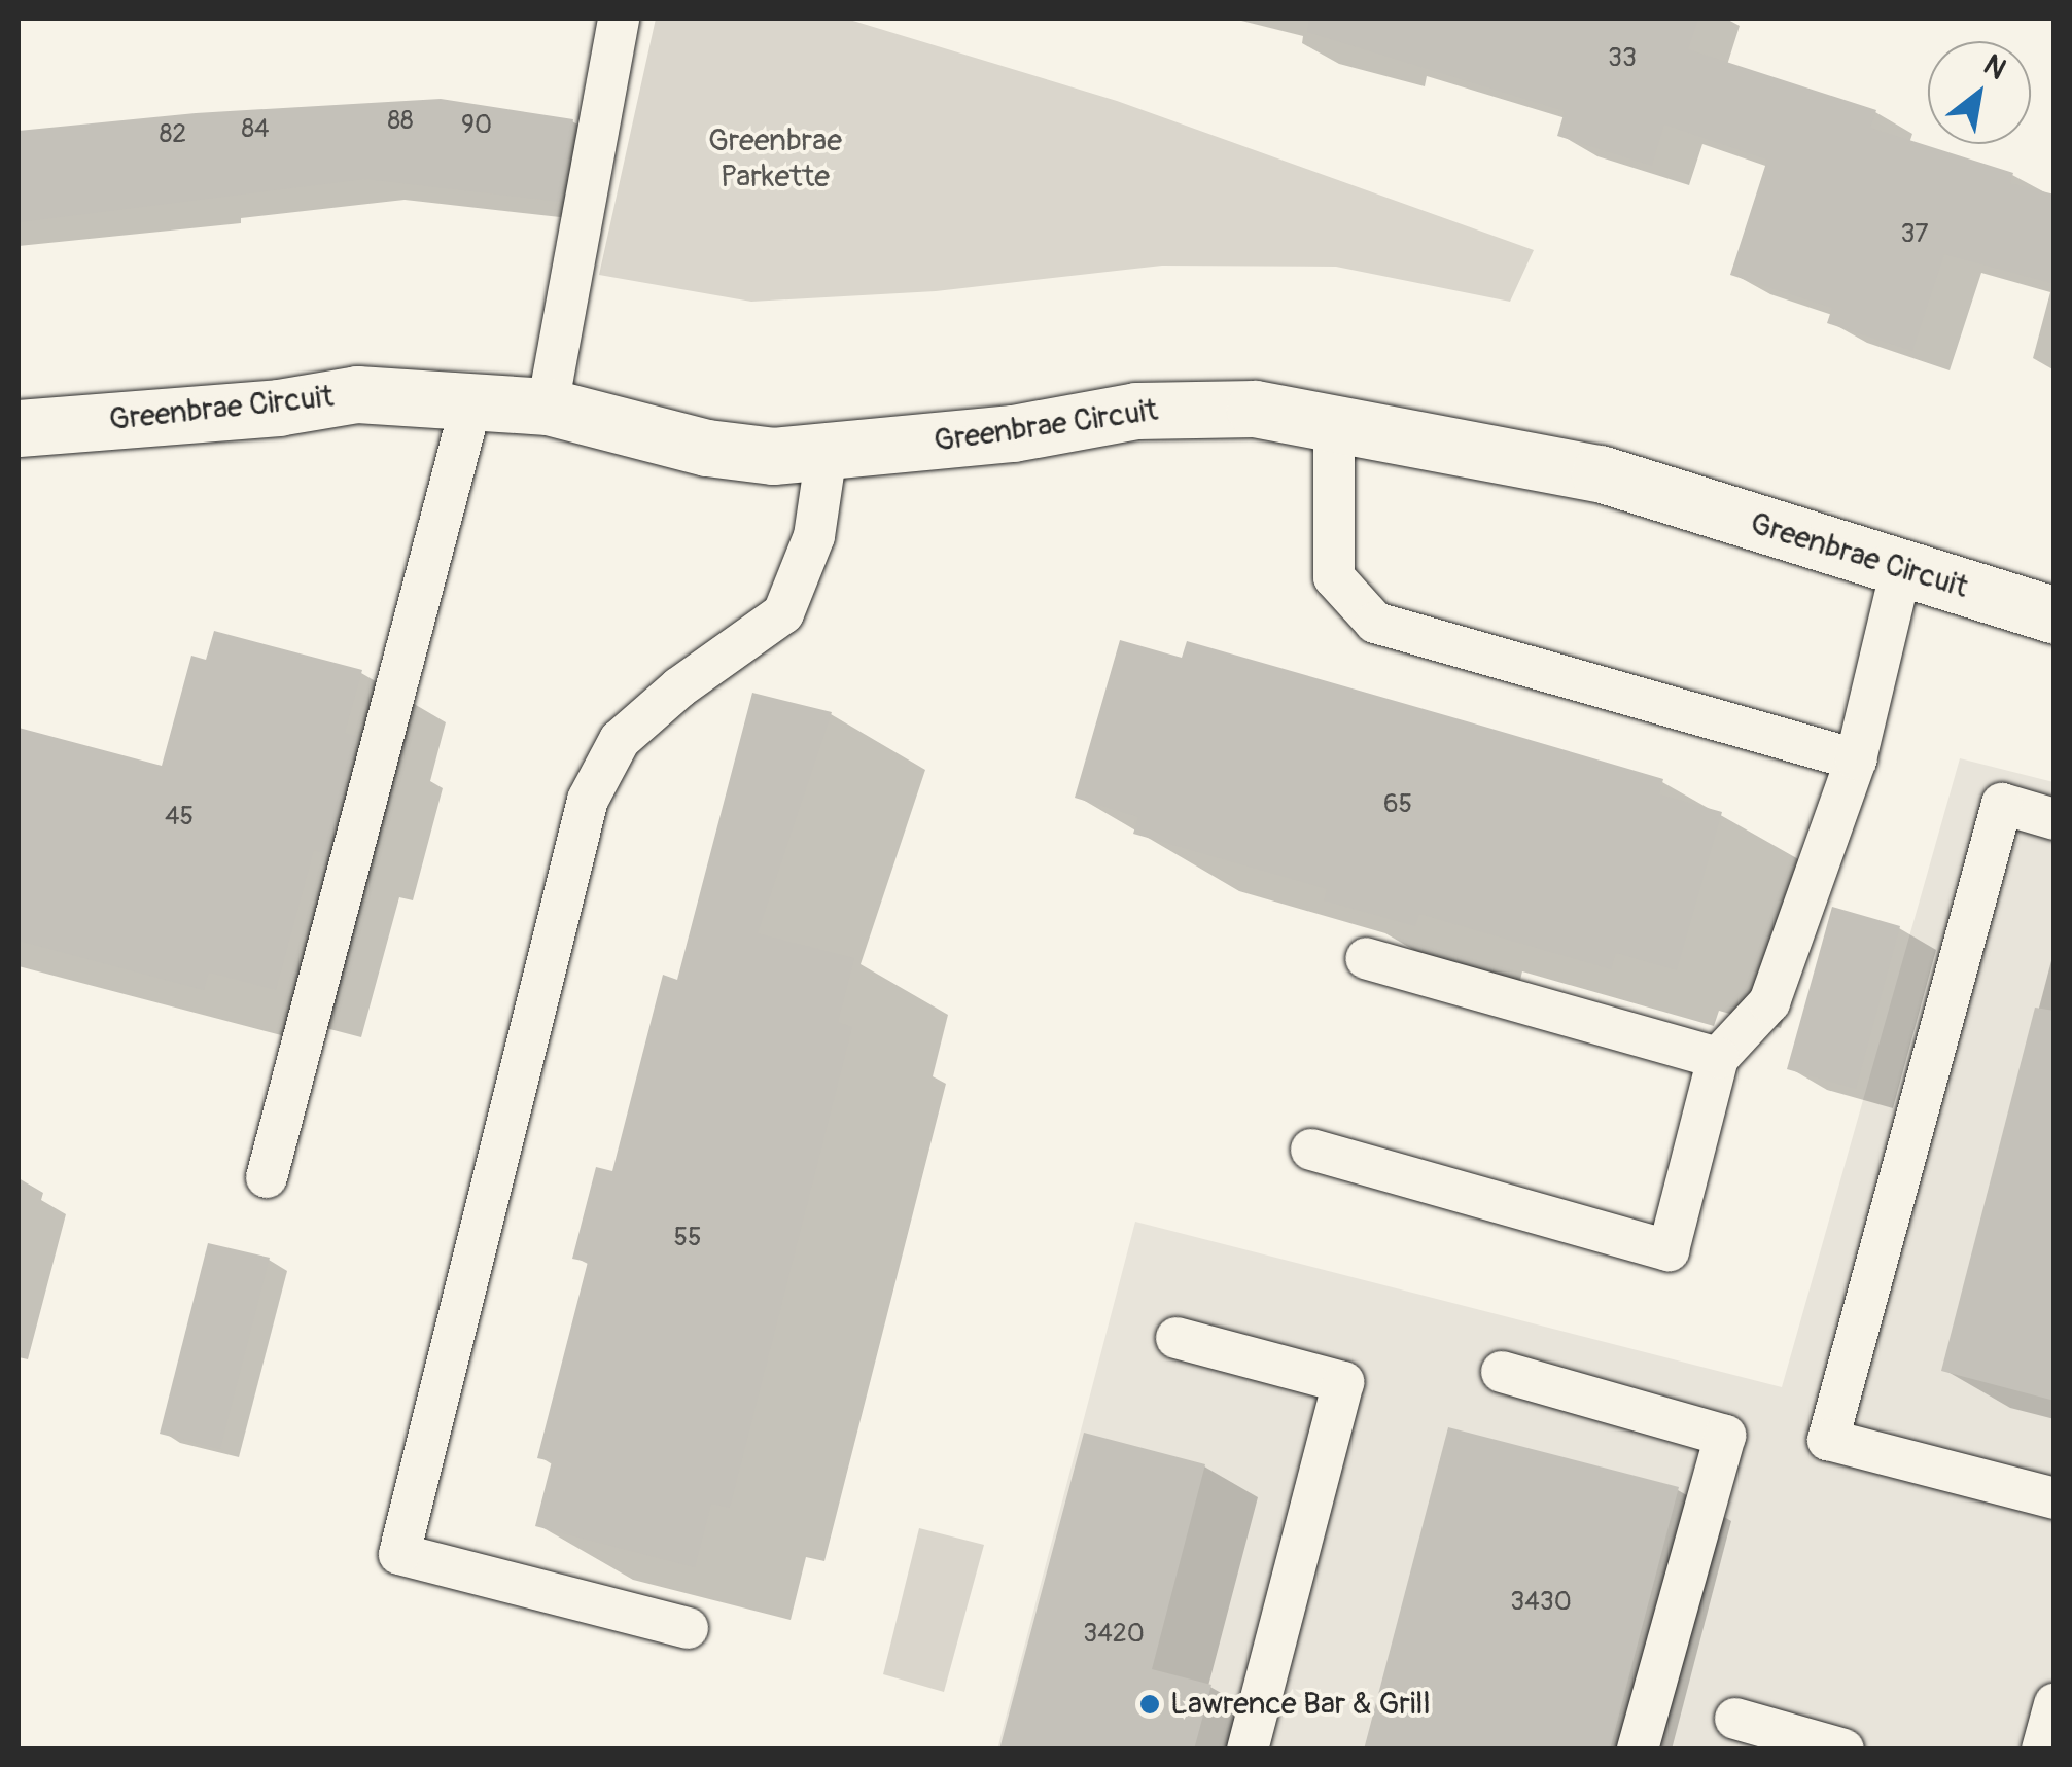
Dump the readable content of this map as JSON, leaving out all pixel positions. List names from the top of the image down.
{
  "streets": {
    "street": ["Greenbrae Circuit"]
  },
  "parks": ["Greenbrae Parkette"],
  "places": ["Lawrence Bar & Grill"],
  "house_numbers": [
    "33",
    "88",
    "90",
    "84",
    "82",
    "37",
    "65",
    "45",
    "55",
    "3430",
    "3420"
  ],
  "north": "top right"
}
